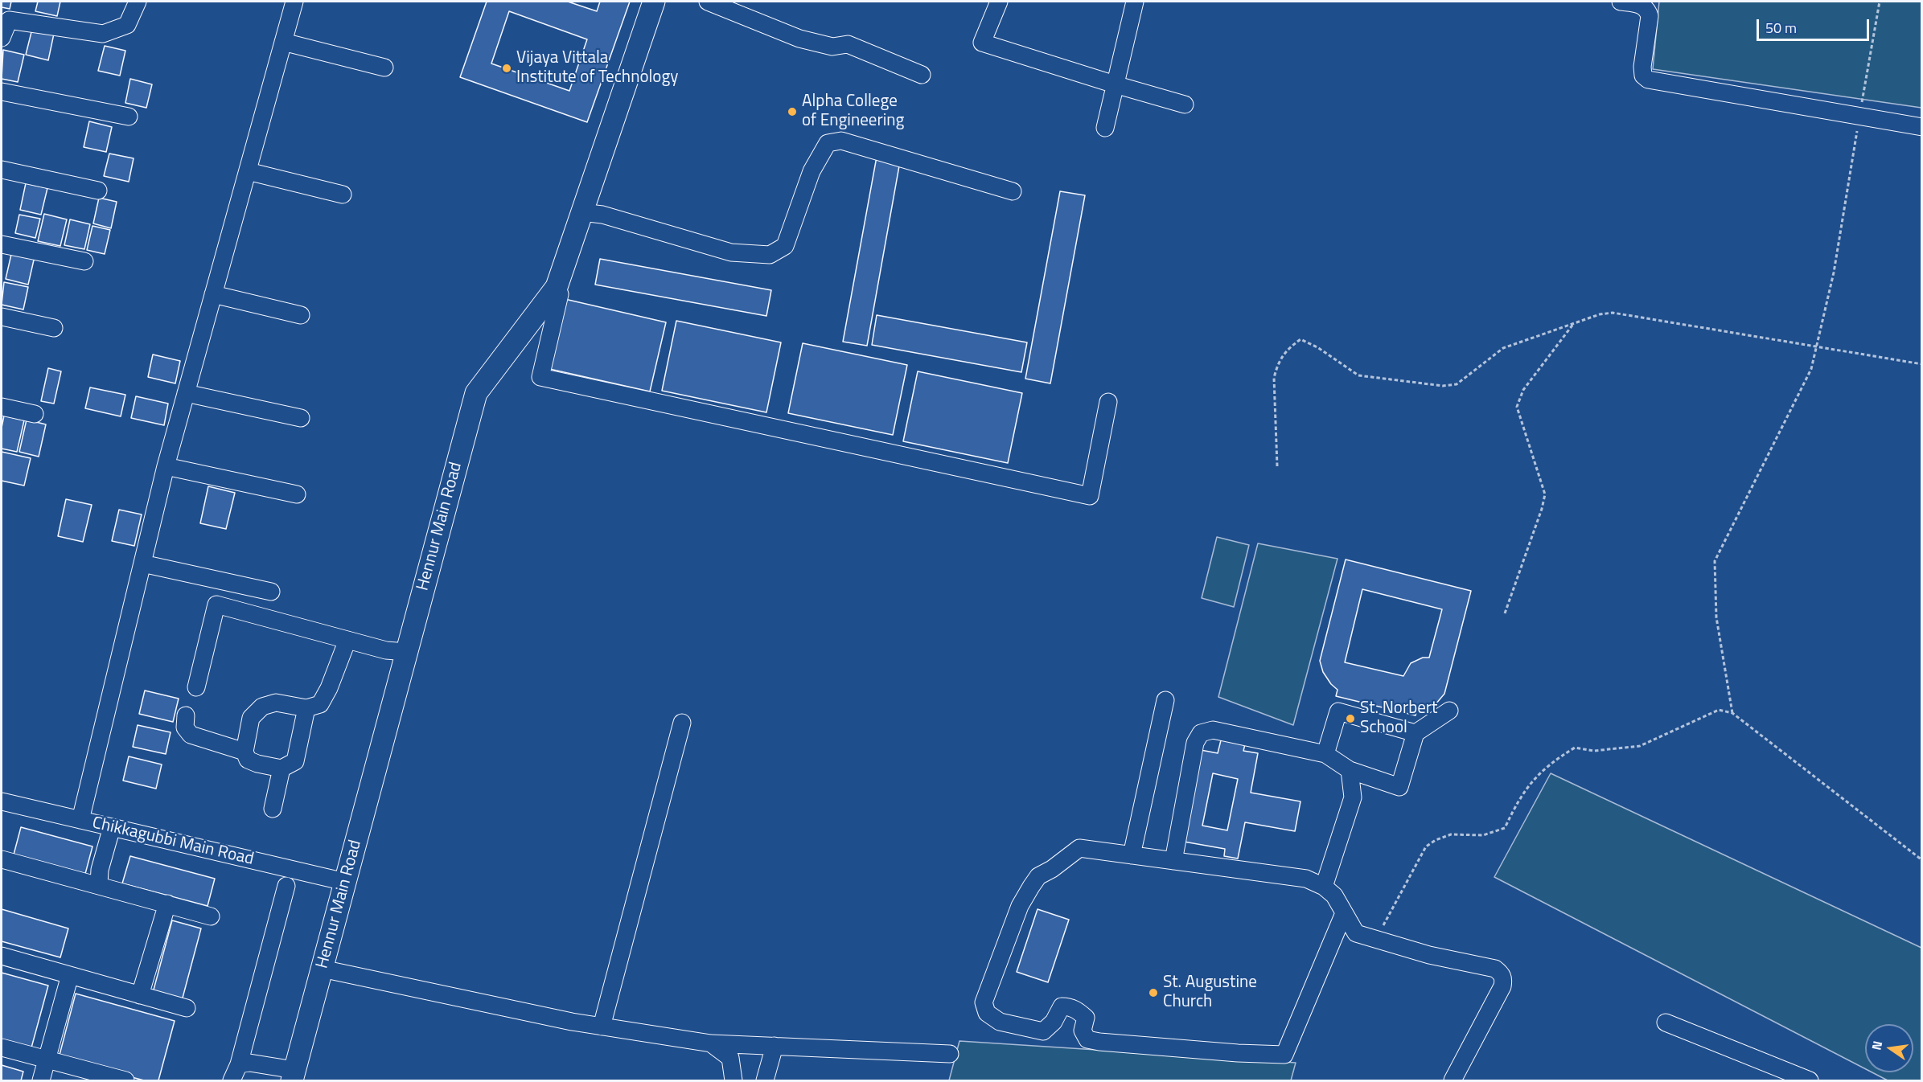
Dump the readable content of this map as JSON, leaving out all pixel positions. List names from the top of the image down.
{
  "streets": {
    "main road": ["Hennur Main Road"],
    "street": ["Chikkagubbi Main Road"]
  },
  "crossings": [
    ["Hennur Main Road", "Chikkagubbi Main Road"]
  ],
  "places": [
    "Vijaya Vittala Institute of Technology",
    "Alpha College of Engineering",
    "St. Norbert School",
    "St. Augustine Church"
  ],
  "scale_bar": "50 m",
  "north": "left"
}
